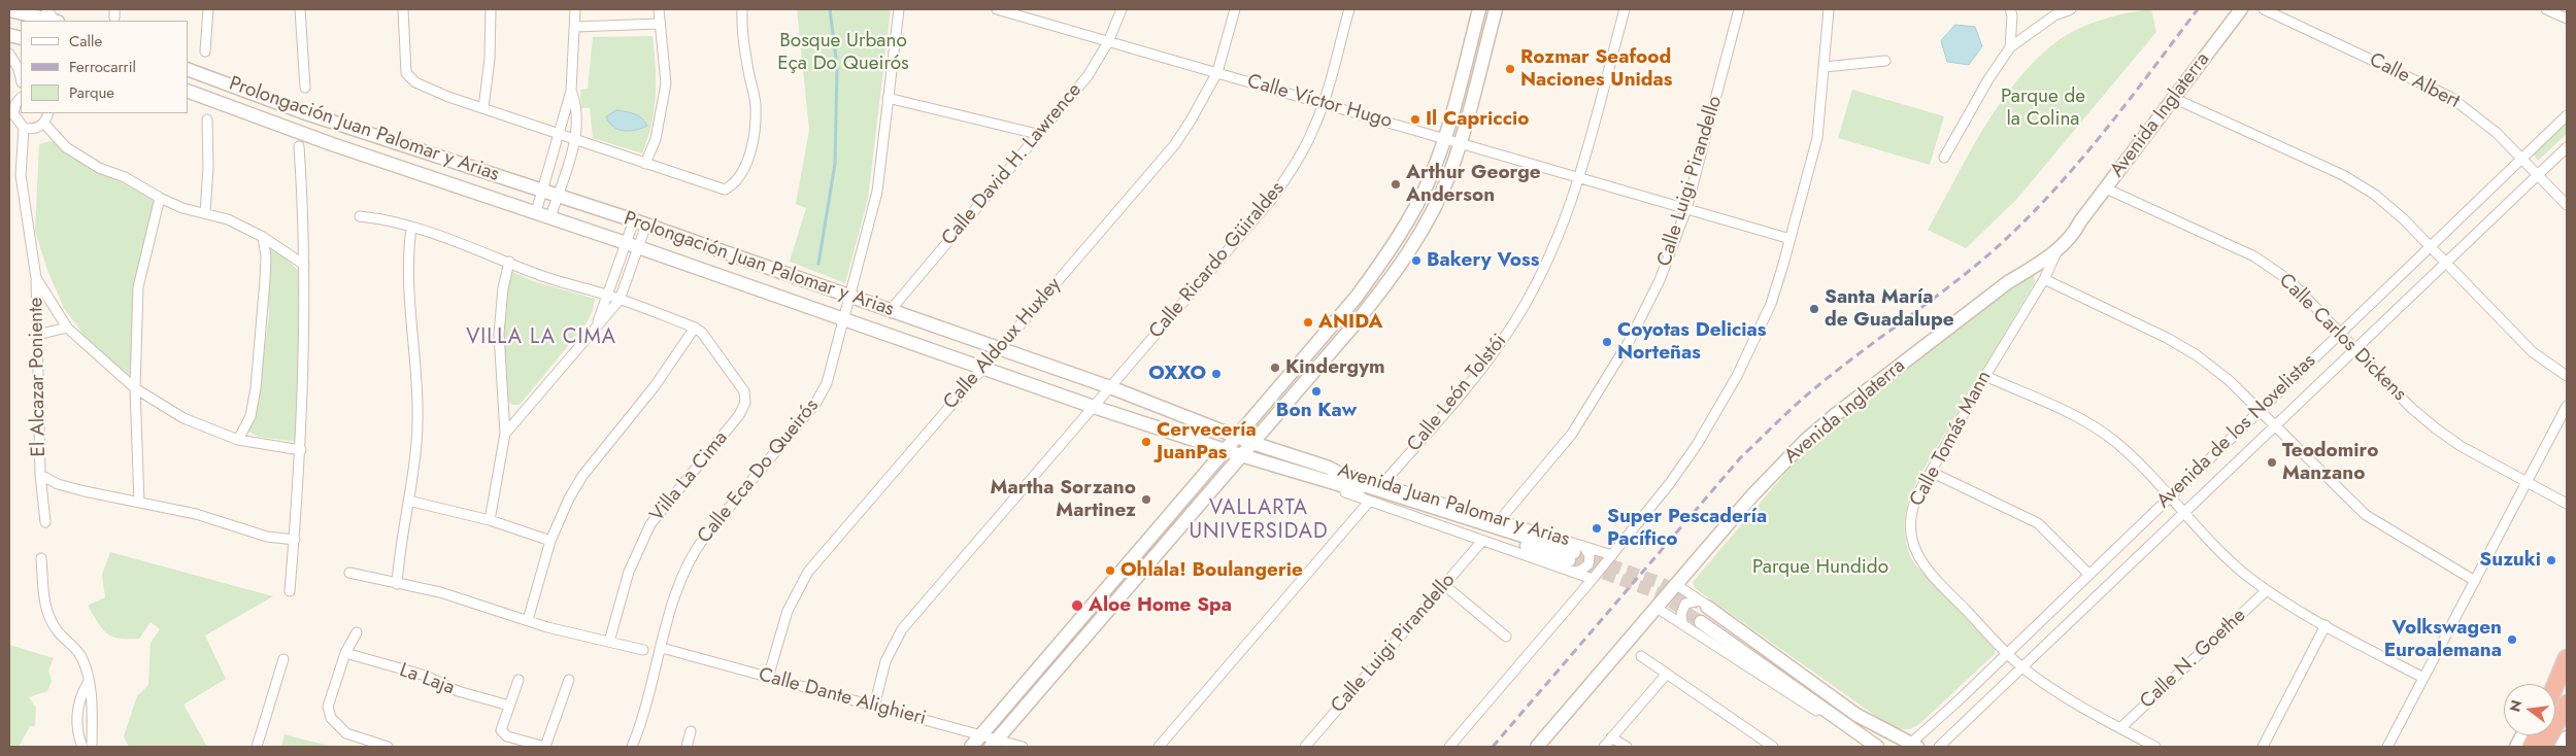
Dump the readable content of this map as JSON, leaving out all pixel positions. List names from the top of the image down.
{
  "streets": {
    "main road": ["Avenida Inglaterra", "Prolongación Juan Palomar y Arias", "Avenida Juan Palomar y Arias"],
    "street": [
      "Calle Albert",
      "Calle Víctor Hugo",
      "Calle David H. Lawrence",
      "Calle Luigi Pirandello",
      "Calle Ricardo Güiraldes",
      "Calle Carlos Dickens",
      "Calle Aldoux Huxley",
      "El Alcazar Poniente",
      "Calle León Tolstói",
      "Avenida de los Novelistas",
      "Calle Tomás Mann",
      "Calle Eca Do Queirós",
      "Villa La Cima",
      "Calle N. Goethe",
      "La Laja",
      "Calle Dante Alighieri"
    ]
  },
  "crossings": [
    ["Calle Albert", "Avenida de los Novelistas"],
    ["Calle Víctor Hugo", "Calle David H. Lawrence"],
    ["Calle Víctor Hugo", "Calle Luigi Pirandello"],
    ["Calle Víctor Hugo", "Calle Ricardo Güiraldes"],
    ["Calle Víctor Hugo", "Calle Aldoux Huxley"],
    ["Calle Víctor Hugo", "Calle León Tolstói"],
    ["Avenida Inglaterra", "Calle Carlos Dickens"],
    ["Avenida Inglaterra", "Calle Tomás Mann"],
    ["Prolongación Juan Palomar y Arias", "Calle David H. Lawrence"],
    ["Prolongación Juan Palomar y Arias", "Calle Ricardo Güiraldes"],
    ["Prolongación Juan Palomar y Arias", "Calle Aldoux Huxley"],
    ["Prolongación Juan Palomar y Arias", "Calle Eca Do Queirós"],
    ["Prolongación Juan Palomar y Arias", "Avenida Juan Palomar y Arias"],
    ["Calle Luigi Pirandello", "Avenida Juan Palomar y Arias"],
    ["Calle Ricardo Güiraldes", "Calle Dante Alighieri"],
    ["Calle Carlos Dickens", "Avenida de los Novelistas"],
    ["Calle Aldoux Huxley", "Calle Dante Alighieri"],
    ["Calle León Tolstói", "Avenida Juan Palomar y Arias"],
    ["Avenida de los Novelistas", "Calle Tomás Mann"],
    ["Calle Eca Do Queirós", "Calle Dante Alighieri"]
  ],
  "districts": ["VILLA LA CIMA", "VALLARTA UNIVERSIDAD"],
  "parks": ["Bosque Urbano Eça Do Queirós", "Parque de la Colina", "Parque Hundido"],
  "places": [
    "Rozmar Seafood Naciones Unidas",
    "Il Capriccio",
    "Arthur George Anderson",
    "Bakery Voss",
    "Santa María de Guadalupe",
    "ANIDA",
    "Coyotas Delicias Norteñas",
    "Kindergym",
    "OXXO",
    "Bon Kaw",
    "Cervecería JuanPas",
    "Teodomiro Manzano",
    "Martha Sorzano Martinez",
    "Super Pescadería Pacífico",
    "Suzuki",
    "Ohlala! Boulangerie",
    "Aloe Home Spa",
    "Volkswagen Euroalemana"
  ],
  "legend": ["Calle", "Ferrocarril", "Parque"],
  "north": "left"
}
